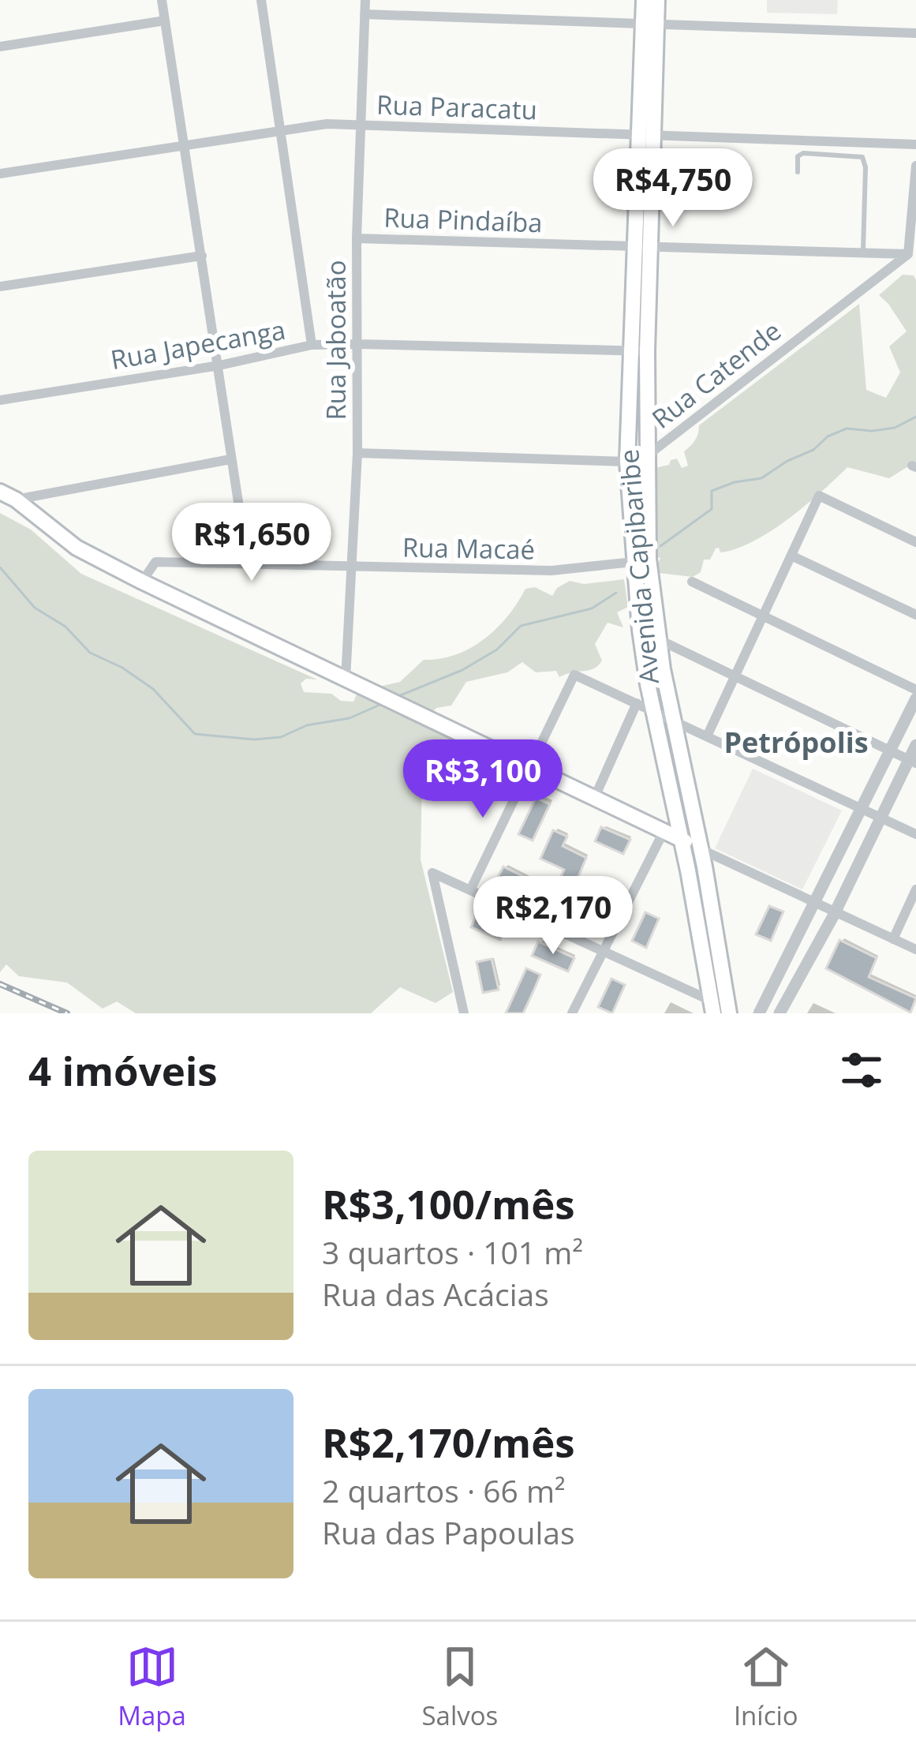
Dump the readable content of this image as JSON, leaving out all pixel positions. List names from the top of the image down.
{
  "streets": {
    "main road": ["Avenida Capibaribe"],
    "street": [
      "Rua Paracatu",
      "Rua Pindaíba",
      "Rua Jaboatão",
      "Rua Japecanga",
      "Rua Catende",
      "Rua Macaé"
    ]
  },
  "crossings": [
    ["Rua Paracatu", "Rua Jaboatão"],
    ["Rua Paracatu", "Avenida Capibaribe"],
    ["Rua Pindaíba", "Rua Jaboatão"],
    ["Rua Pindaíba", "Rua Catende"],
    ["Rua Pindaíba", "Avenida Capibaribe"],
    ["Rua Jaboatão", "Rua Japecanga"],
    ["Rua Jaboatão", "Rua Catende"],
    ["Rua Jaboatão", "Rua Macaé"],
    ["Rua Japecanga", "Avenida Capibaribe"],
    ["Rua Catende", "Avenida Capibaribe"],
    ["Rua Macaé", "Avenida Capibaribe"]
  ],
  "districts": ["Petrópolis"],
  "page": {
    "price": [
      "R$4,750",
      "R$1,650",
      "R$3,100",
      "R$2,170"
    ],
    "heading": "4 imóveis",
    "list": [
      {
        "name": "R$3,100/mês",
        "note": "3 quartos · 101 m² · Rua das Acácias"
      },
      {
        "name": "R$2,170/mês",
        "note": "2 quartos · 66 m² · Rua das Papoulas"
      }
    ],
    "tabs": ["Mapa", "Salvos", "Início"]
  }
}
